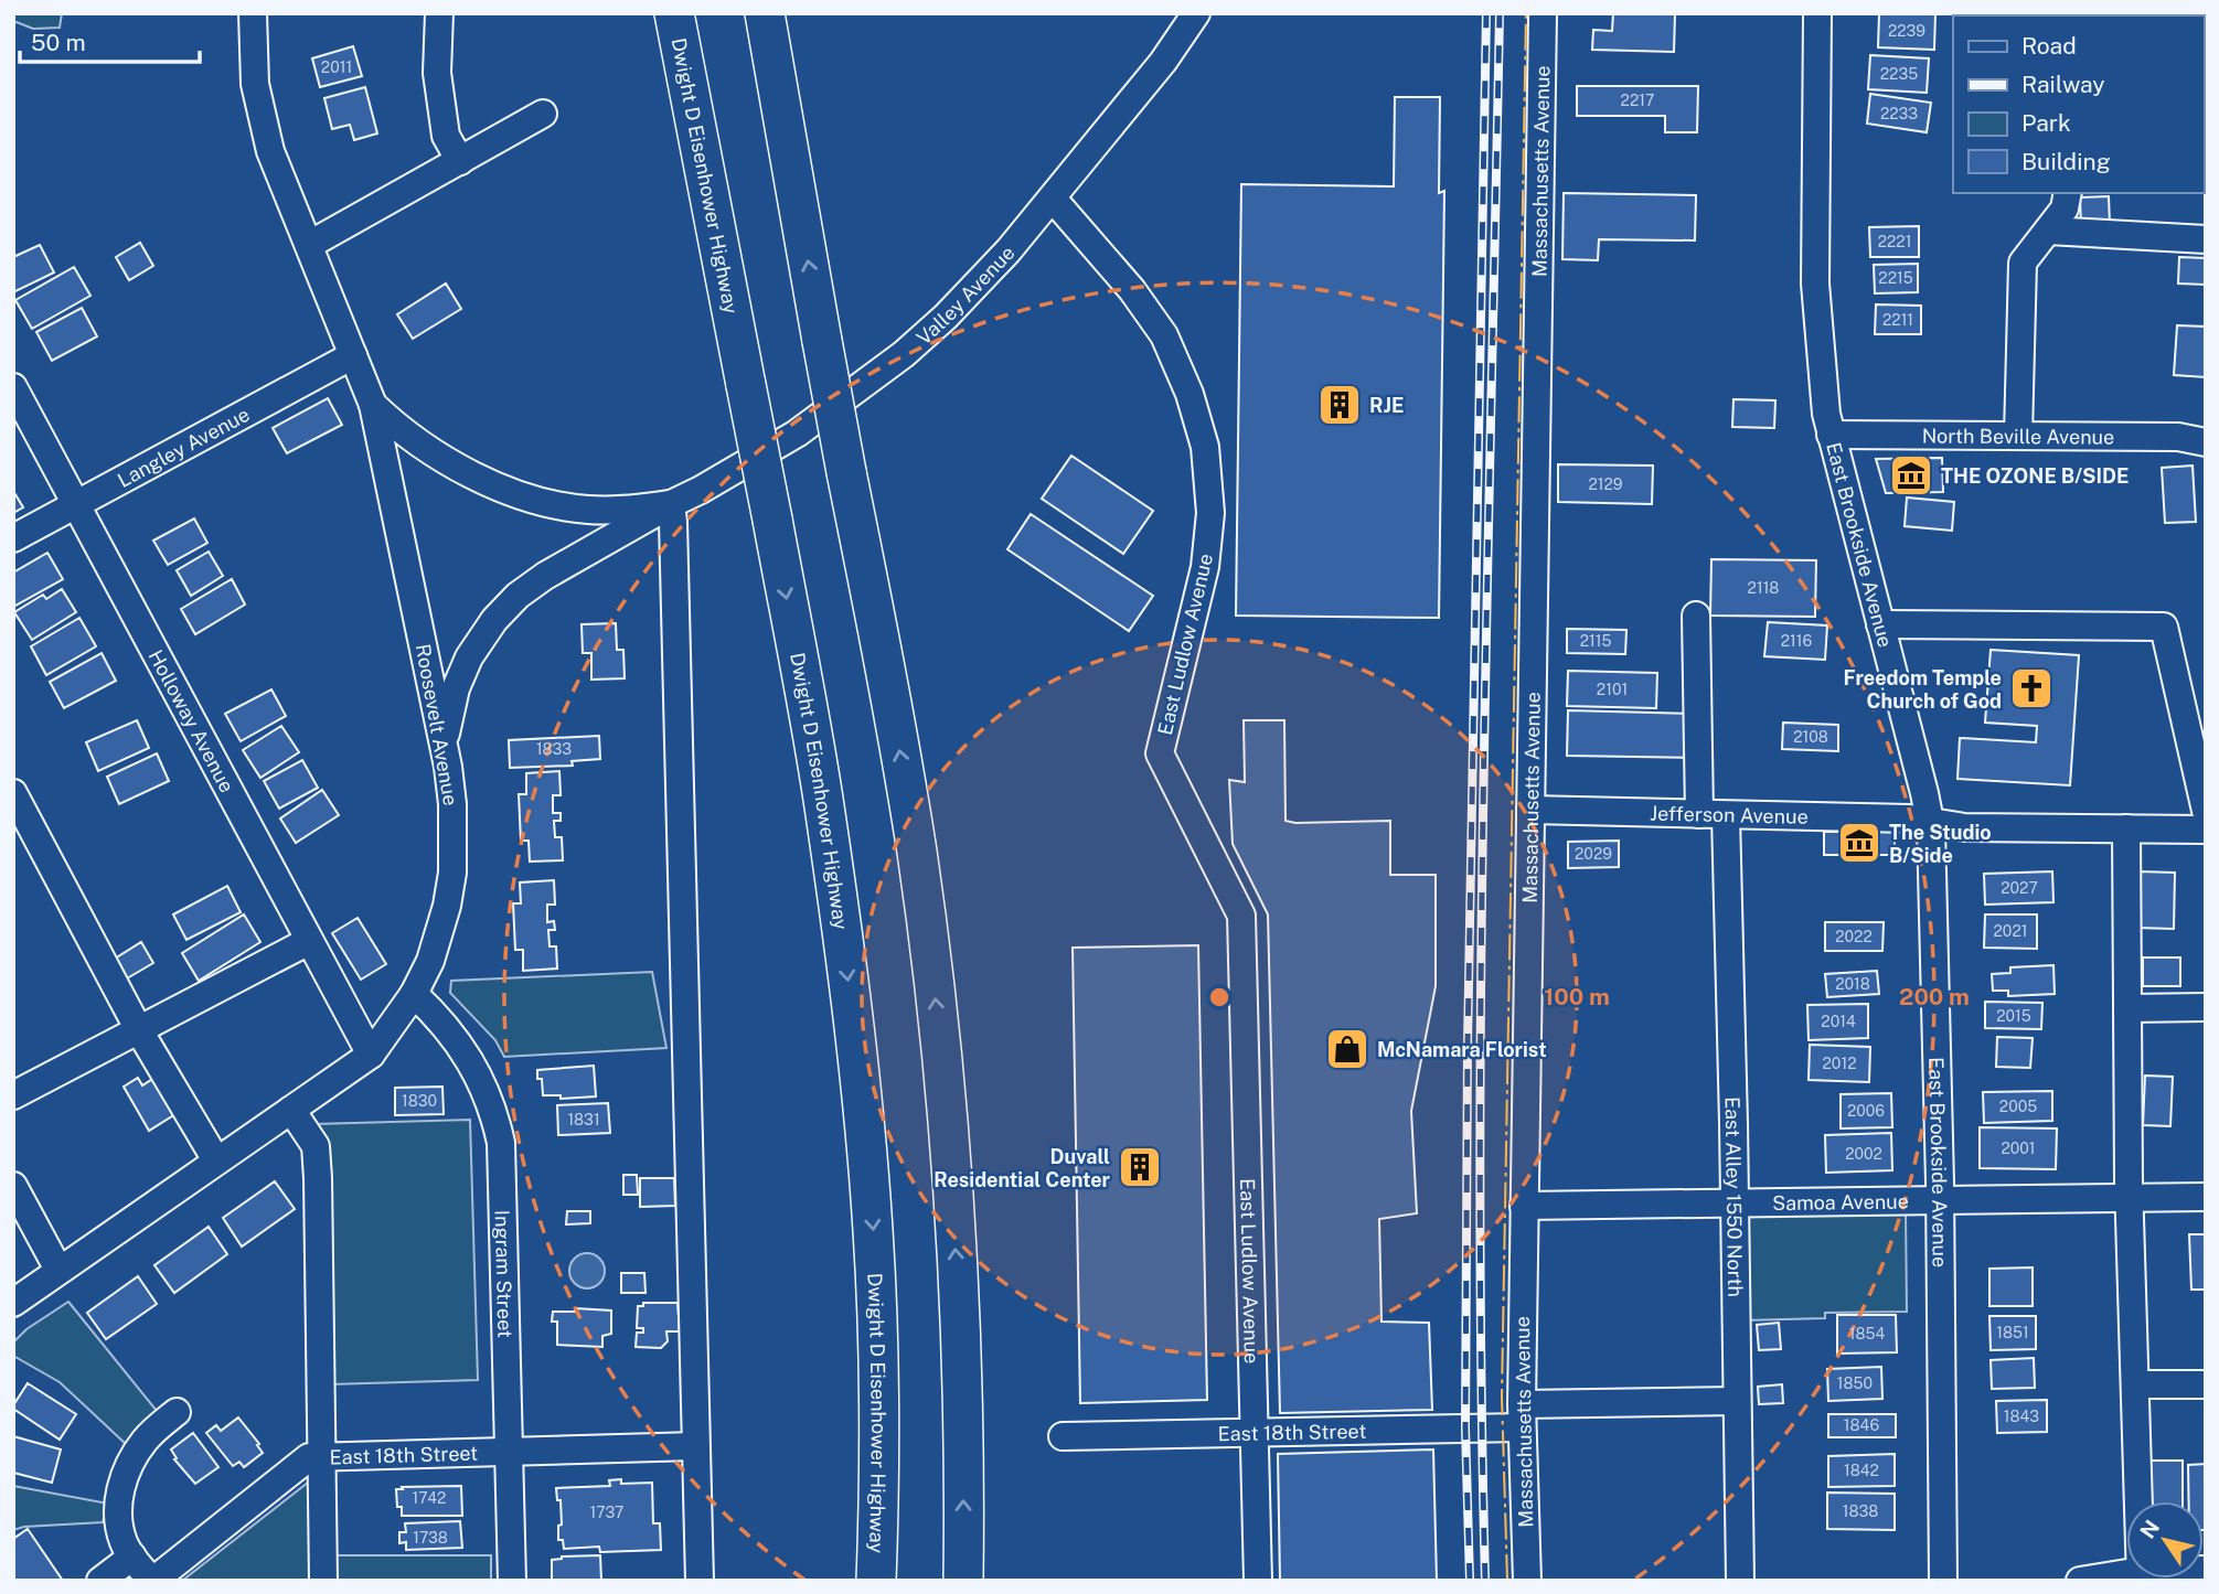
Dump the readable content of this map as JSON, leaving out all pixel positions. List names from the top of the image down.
{
  "streets": {
    "highway": ["Dwight D Eisenhower Highway"],
    "street": [
      "Massachusetts Avenue",
      "Valley Avenue",
      "North Beville Avenue",
      "Langley Avenue",
      "East Brookside Avenue",
      "East Ludlow Avenue",
      "Holloway Avenue",
      "Roosevelt Avenue",
      "Jefferson Avenue",
      "East Alley 1550 North",
      "Samoa Avenue",
      "Ingram Street",
      "East 18th Street"
    ]
  },
  "crossings": [
    ["Massachusetts Avenue", "Jefferson Avenue"],
    ["Massachusetts Avenue", "Samoa Avenue"],
    ["Massachusetts Avenue", "East 18th Street"],
    ["Valley Avenue", "East Ludlow Avenue"],
    ["Valley Avenue", "Roosevelt Avenue"],
    ["North Beville Avenue", "East Brookside Avenue"],
    ["Langley Avenue", "Holloway Avenue"],
    ["Langley Avenue", "Roosevelt Avenue"],
    ["East Brookside Avenue", "Jefferson Avenue"],
    ["East Brookside Avenue", "Samoa Avenue"],
    ["East Ludlow Avenue", "East 18th Street"],
    ["Holloway Avenue", "Roosevelt Avenue"],
    ["Roosevelt Avenue", "Ingram Street"],
    ["Jefferson Avenue", "East Alley 1550 North"],
    ["East Alley 1550 North", "Samoa Avenue"],
    ["East Alley 1550 North", "East 18th Street"],
    ["Ingram Street", "East 18th Street"]
  ],
  "places": {
    "building": ["RJE", "Duvall Residential Center"],
    "museum": ["THE OZONE B/SIDE", "The Studio B/Side"],
    "church": ["Freedom Temple Church of God"],
    "shop": ["McNamara Florist"]
  },
  "house_numbers": [
    "2239",
    "2011",
    "2235",
    "2217",
    "2233",
    "2221",
    "2215",
    "2211",
    "2129",
    "2118",
    "2115",
    "2116",
    "2101",
    "2108",
    "1833",
    "2029",
    "2027",
    "2021",
    "2022",
    "2018",
    "2015",
    "2014",
    "2012",
    "1830",
    "2005",
    "2006",
    "1831",
    "2001",
    "2002",
    "1851",
    "1854",
    "1850",
    "1843",
    "1846",
    "1842",
    "1742",
    "1838",
    "1737",
    "1738"
  ],
  "legend": [
    "Road",
    "Railway",
    "Park",
    "Building"
  ],
  "scale_bar": "50 m",
  "north": "top left",
  "rings": ["100 m", "200 m"]
}
